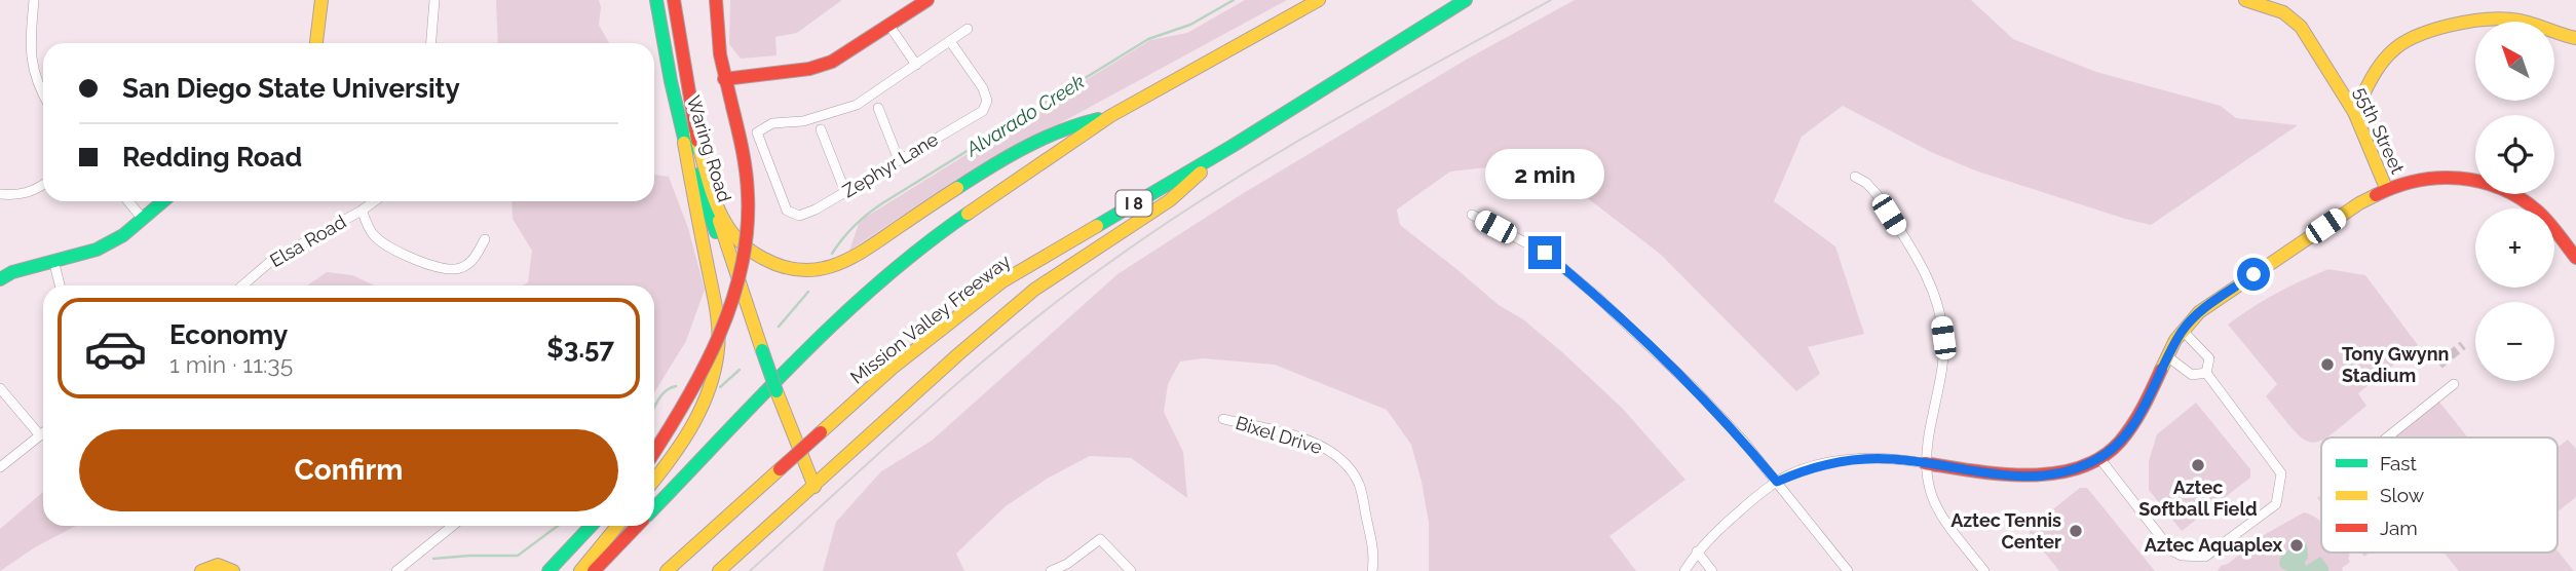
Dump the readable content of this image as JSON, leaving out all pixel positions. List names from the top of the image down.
{
  "streets": {
    "main road": [
      "55th Street",
      "Waring Road",
      "I 8",
      "Mission Valley Freeway"
    ],
    "street": ["Zephyr Lane", "Elsa Road", "Bixel Drive"]
  },
  "water": ["Alvarado Creek"],
  "places": [
    "Tony Gwynn Stadium",
    "Aztec Softball Field",
    "Aztec Tennis Center",
    "Aztec Aquaplex"
  ],
  "legend": ["Fast", "Slow", "Jam"],
  "north": "top left",
  "page": {
    "map_buttons": ["+", "−"],
    "banner": ["San Diego State University", "Redding Road"],
    "bubble": "2 min",
    "list": [
      {
        "name": "Economy",
        "note": "1 min · 11:35",
        "value": "$3.57"
      }
    ],
    "buttons": "Confirm"
  }
}
